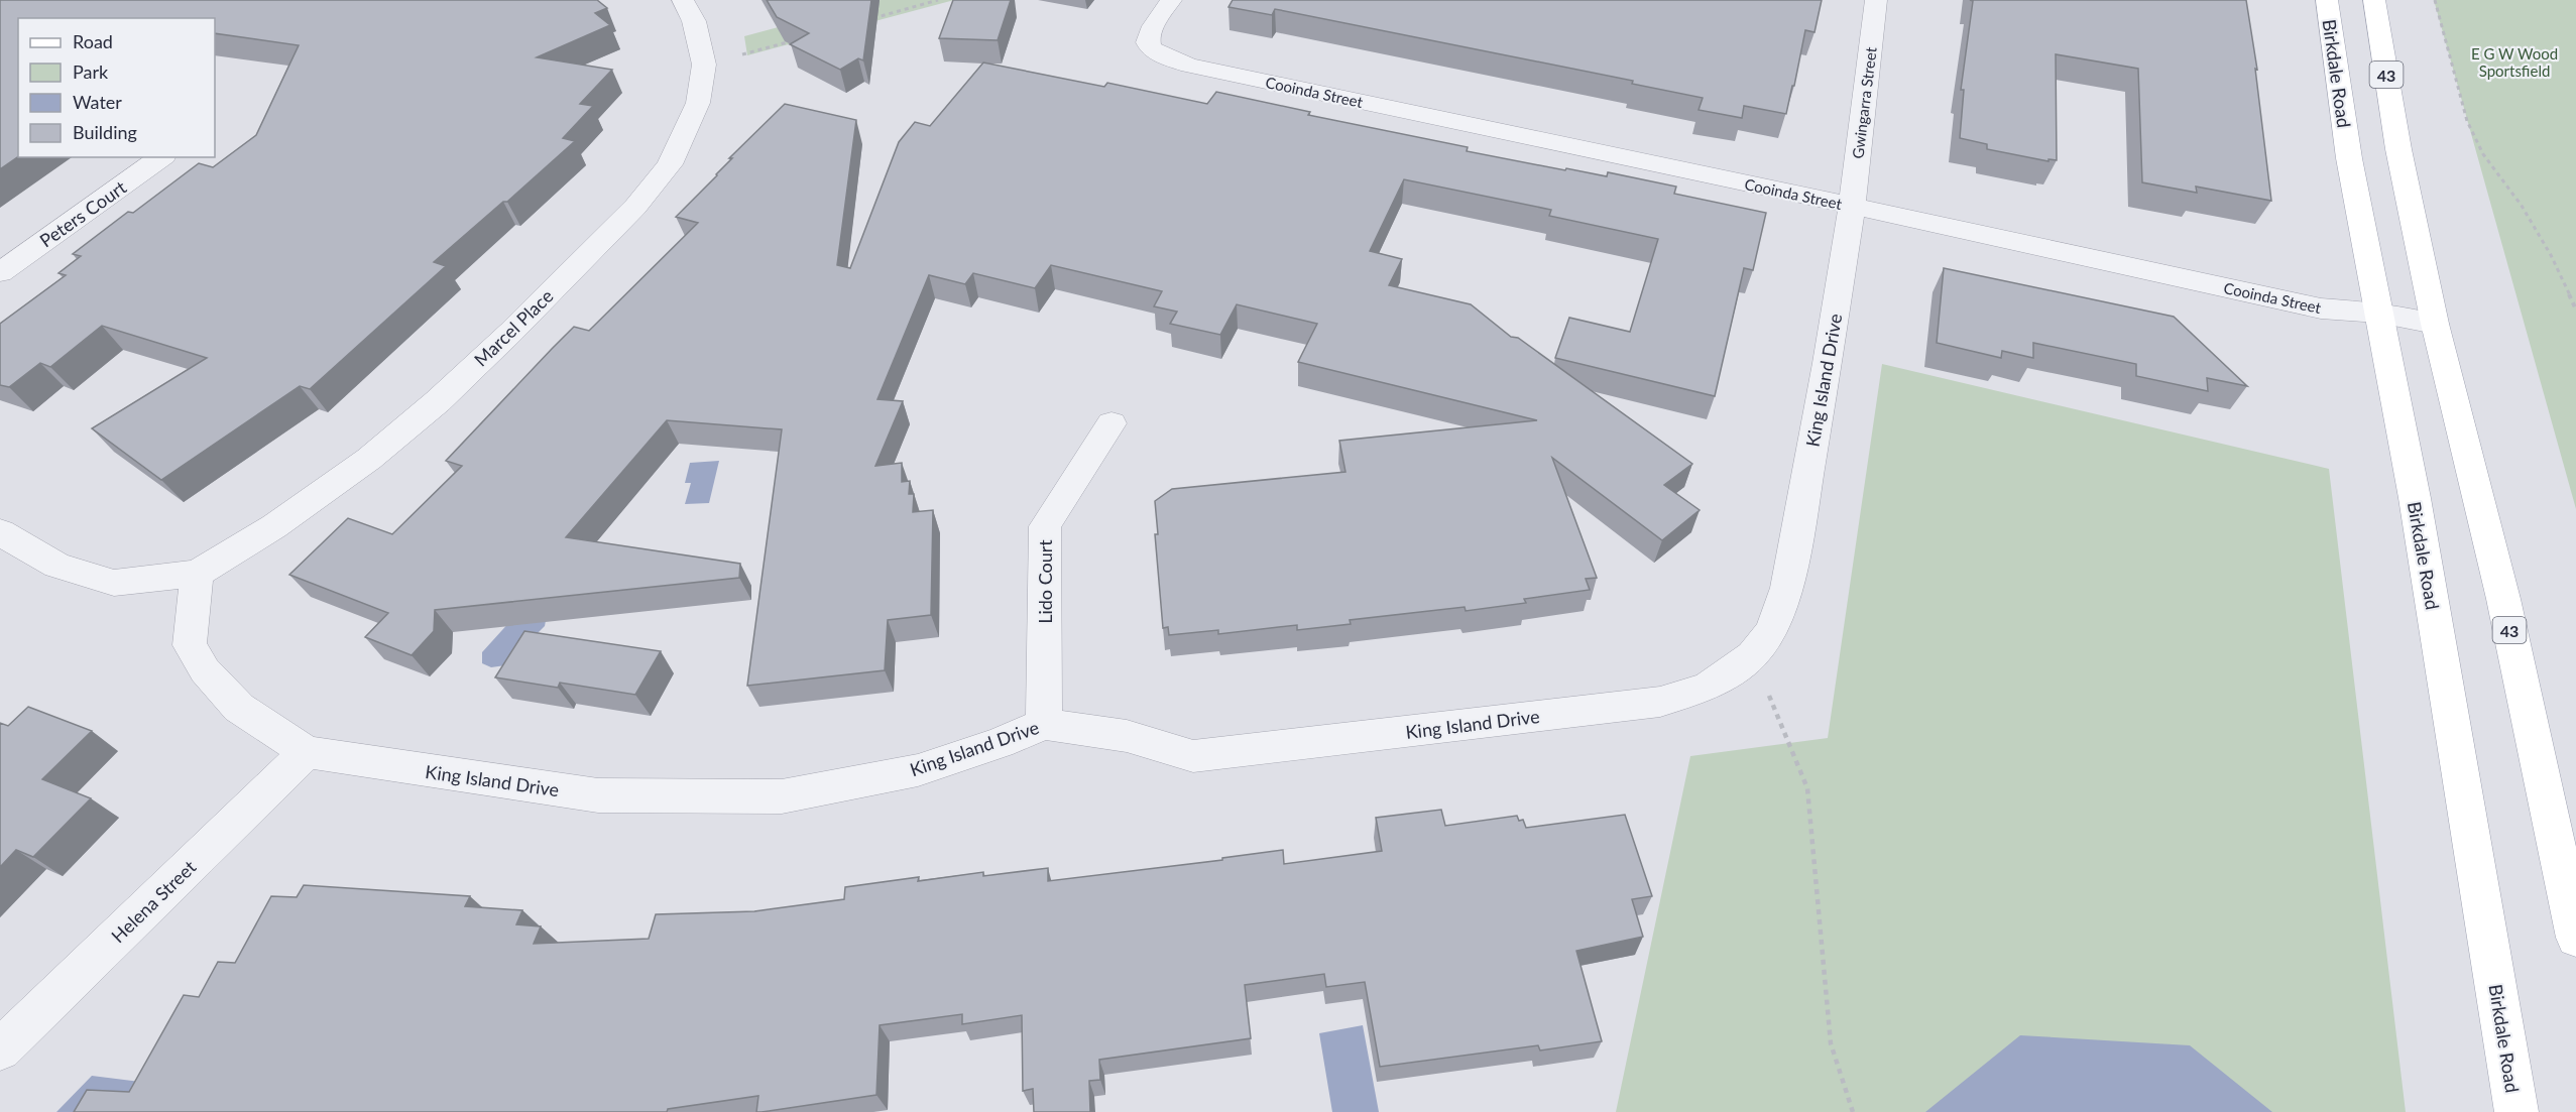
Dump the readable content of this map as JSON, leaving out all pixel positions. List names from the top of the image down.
{
  "streets": {
    "main road": ["Birkdale Road", "43"],
    "street": [
      "Cooinda Street",
      "Gwingarra Street",
      "Peters Court",
      "Marcel Place",
      "King Island Drive",
      "Lido Court",
      "Helena Street"
    ]
  },
  "crossings": [
    ["Birkdale Road", "Cooinda Street"],
    ["43", "Cooinda Street"],
    ["Cooinda Street", "Gwingarra Street"],
    ["Cooinda Street", "King Island Drive"],
    ["Gwingarra Street", "King Island Drive"],
    ["Marcel Place", "King Island Drive"],
    ["King Island Drive", "Lido Court"],
    ["King Island Drive", "Helena Street"]
  ],
  "parks": ["E G W Wood Sportsfield"],
  "legend": [
    "Road",
    "Park",
    "Water",
    "Building"
  ]
}
